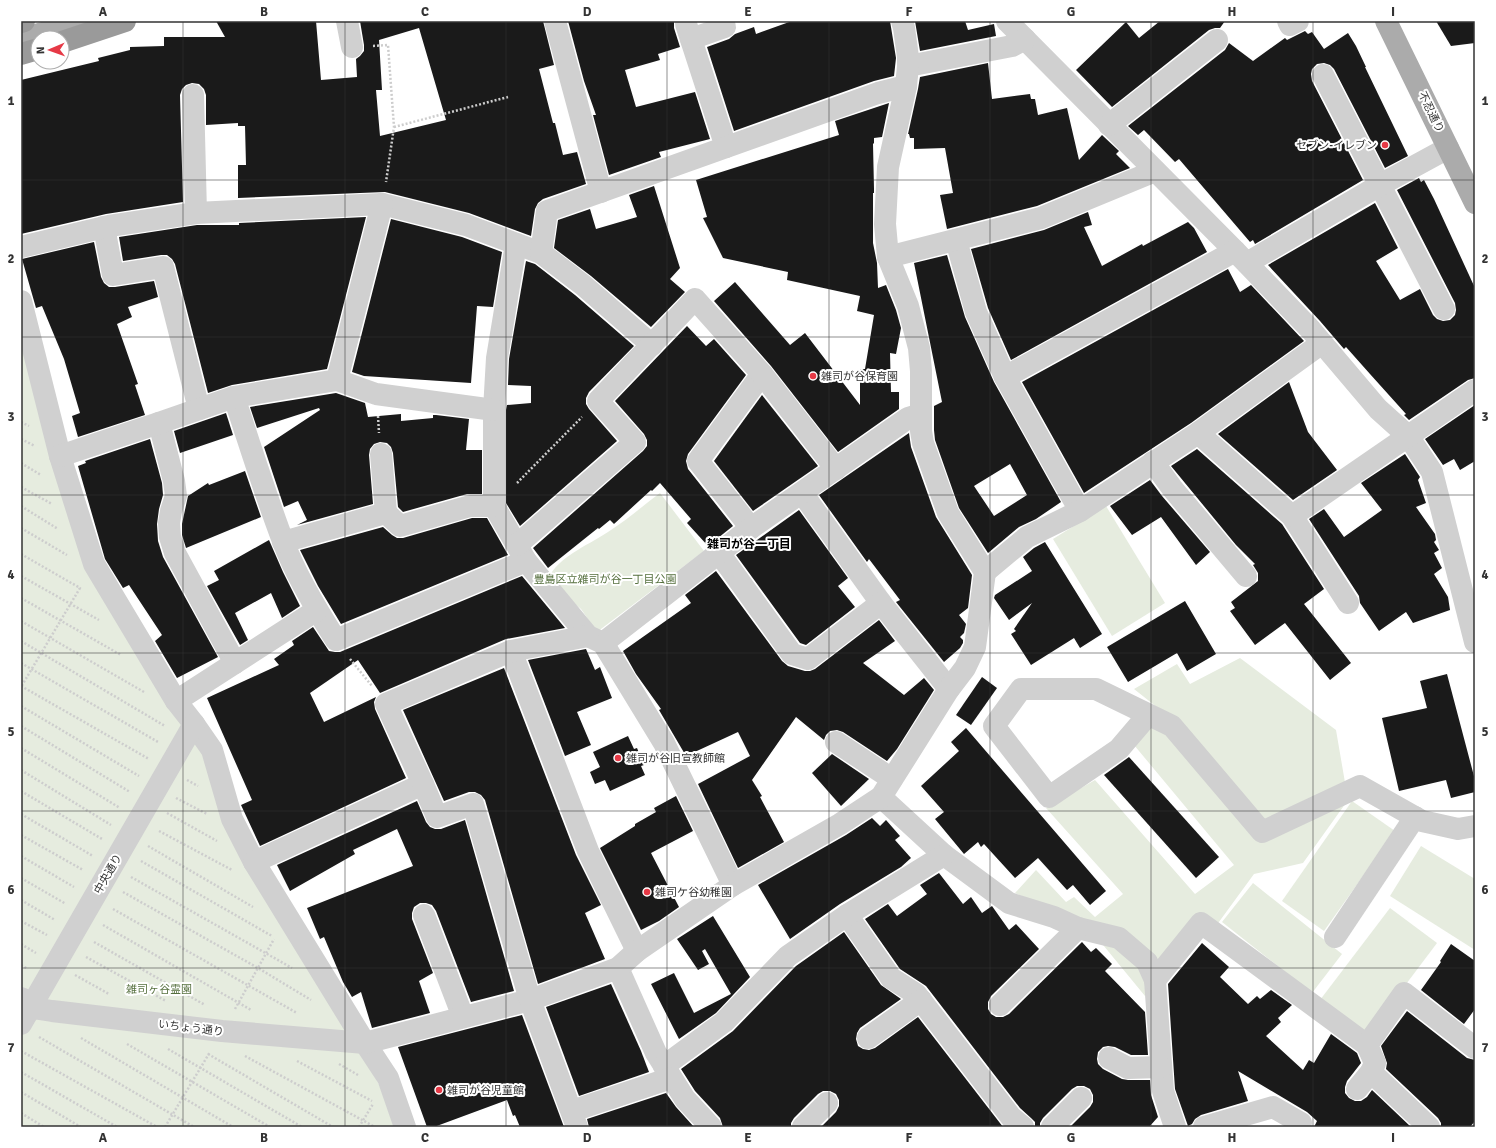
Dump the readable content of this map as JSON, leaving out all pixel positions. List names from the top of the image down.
{
  "streets": {
    "main road": ["不忍通り"],
    "street": ["いちょう通り"]
  },
  "districts": ["雑司が谷一丁目"],
  "parks": ["豊島区立雑司が谷一丁目公園", "雑司ヶ谷霊園"],
  "places": [
    "セブン-イレブン",
    "雑司が谷保育園",
    "雑司が谷旧宣教師館",
    "雑司ケ谷幼稚園",
    "雑司が谷児童館"
  ],
  "north": "left",
  "grid": {
    "columns": [
      "A",
      "B",
      "C",
      "D",
      "E",
      "F",
      "G",
      "H",
      "I"
    ],
    "rows": [
      "1",
      "2",
      "3",
      "4",
      "5",
      "6",
      "7"
    ]
  }
}
